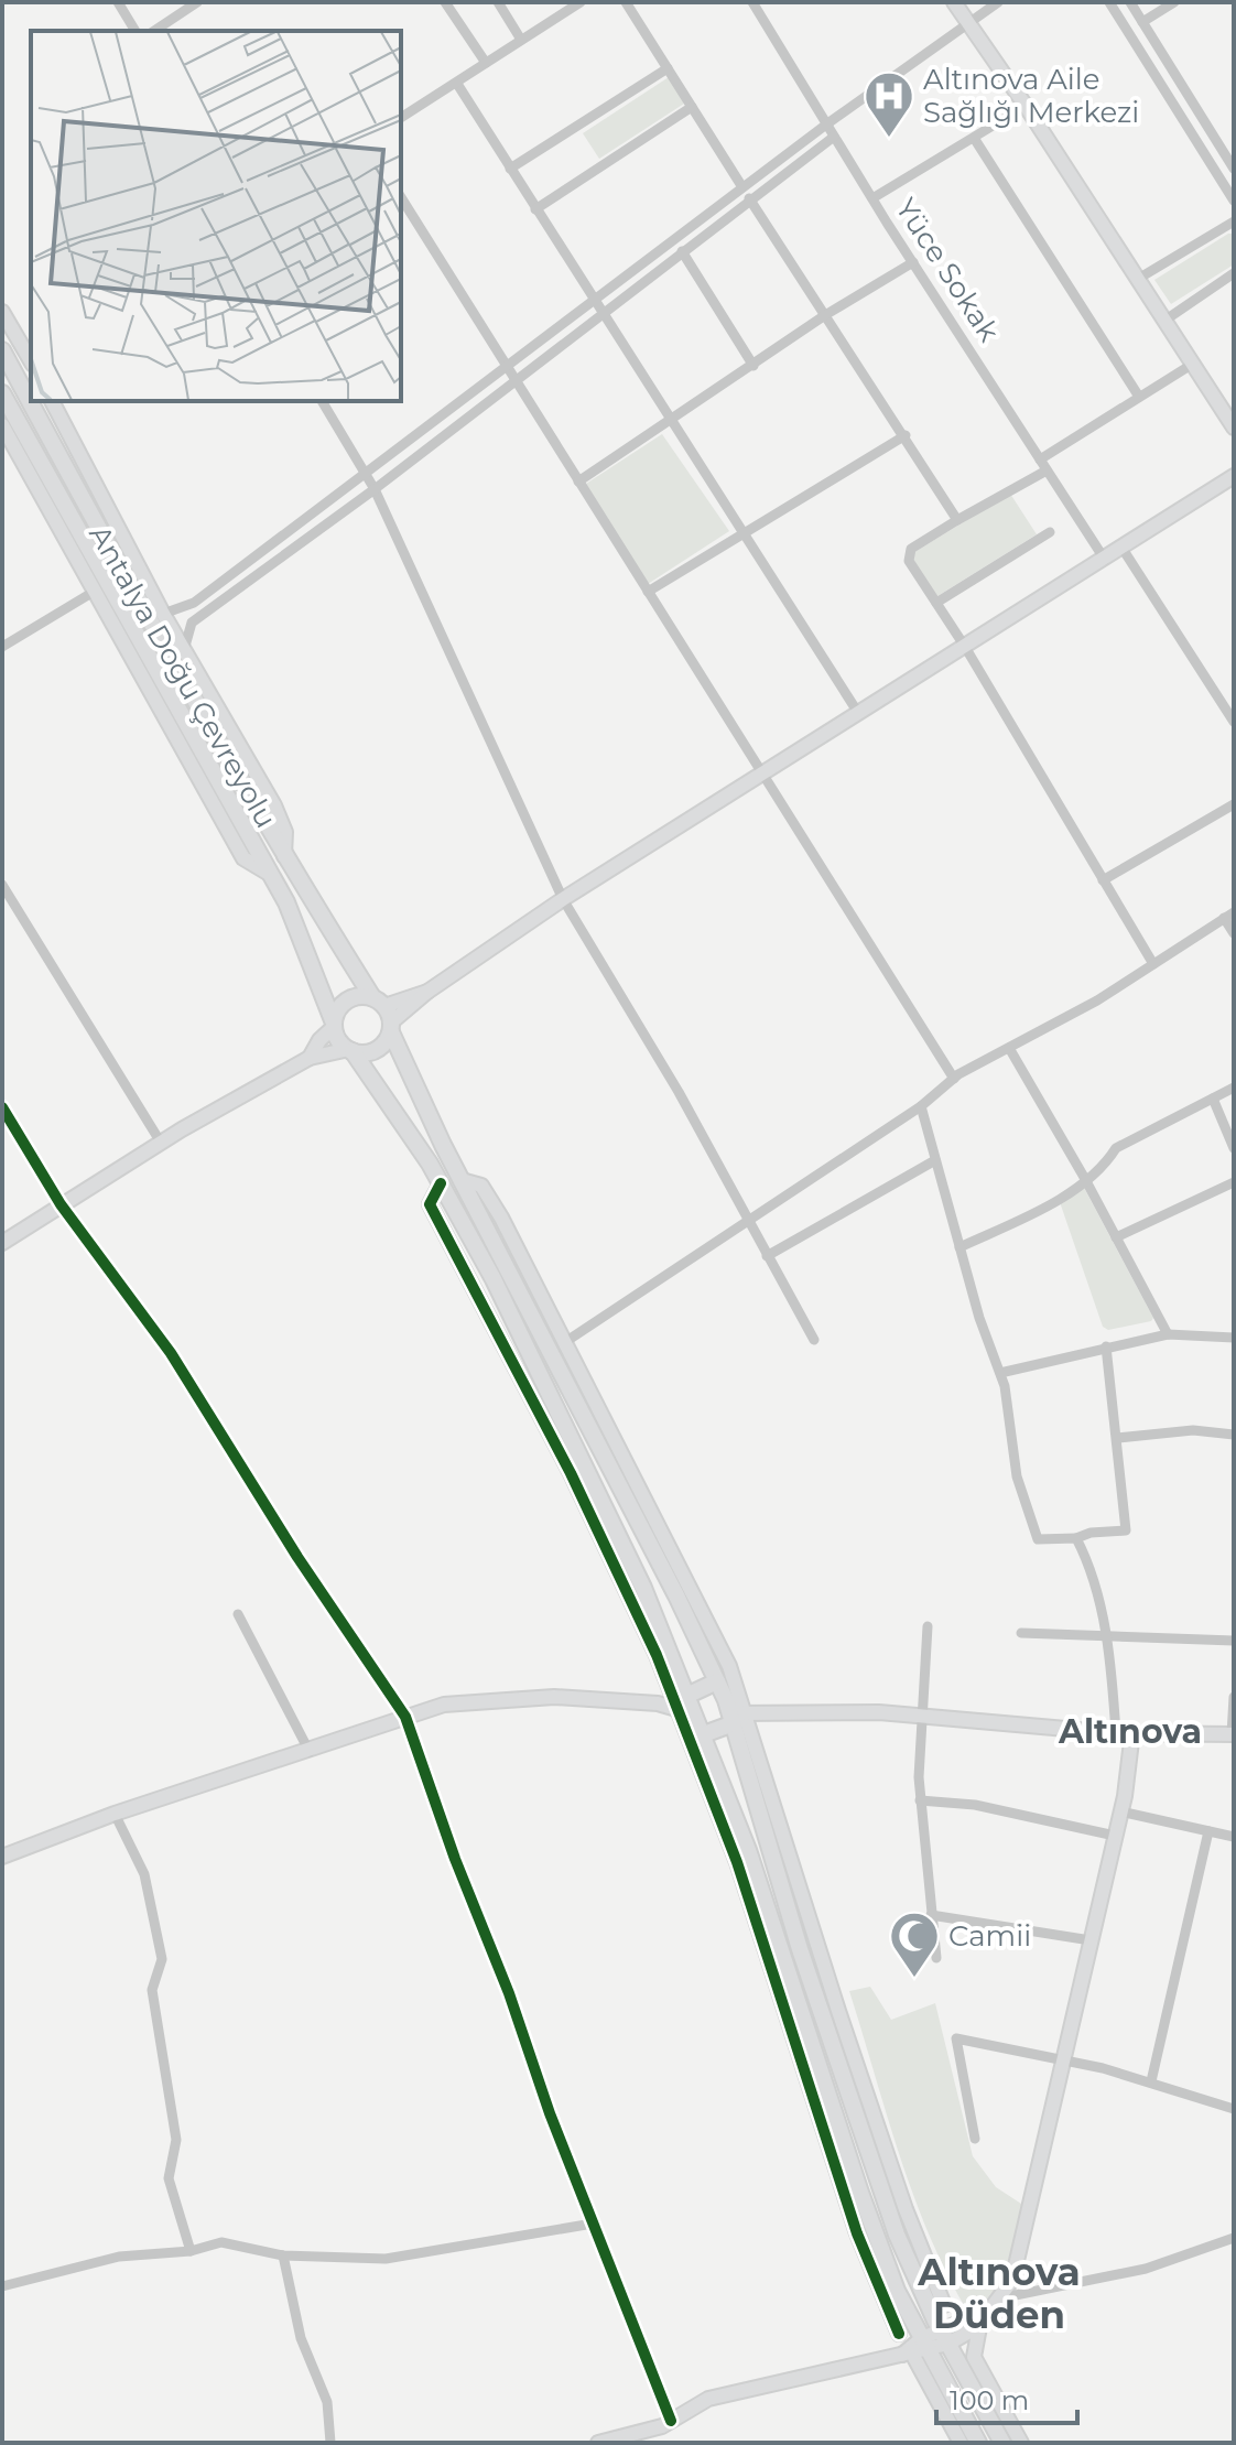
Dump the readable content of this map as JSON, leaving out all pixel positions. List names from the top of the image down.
{
  "streets": {
    "main road": ["Antalya Doğu Çevreyolu"],
    "street": ["Yüce Sokak"]
  },
  "districts": ["Altınova", "Altınova Düden"],
  "places": {
    "hospital": ["Altınova Aile Sağlığı Merkezi"],
    "mosque": ["Camii"]
  },
  "scale_bar": "100 m"
}
